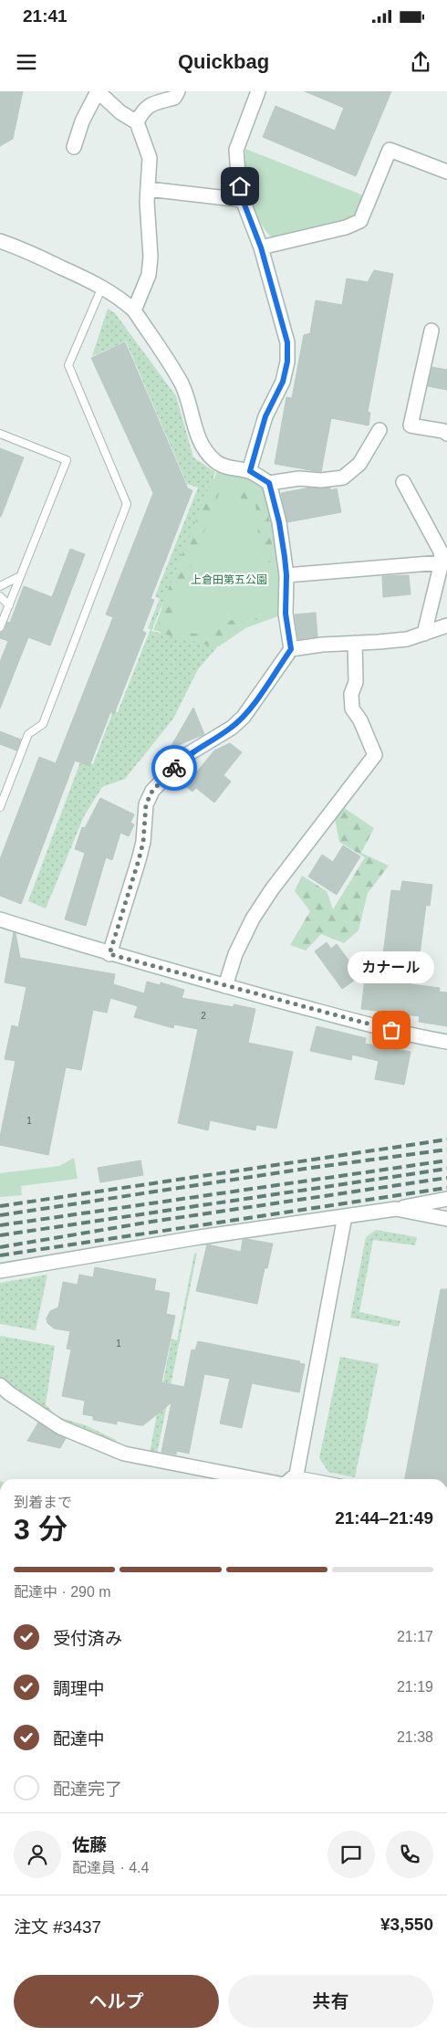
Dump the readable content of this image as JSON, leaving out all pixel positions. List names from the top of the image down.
{
  "parks": ["上倉田第五公園"],
  "places": ["カナール"],
  "house_numbers": ["2", "1", "1"],
  "page": {
    "status": "21:41",
    "header": "Quickbag",
    "bubble": "カナール",
    "heading": ["3 分", "到着まで", "21:44–21:49"],
    "panel": [
      "佐藤",
      "配達員 · 4.4",
      "注文 #3437",
      "¥3,550"
    ],
    "bar": "配達中 · 290 m",
    "list": [
      ["受付済み", "21:17"],
      ["調理中", "21:19"],
      ["配達中", "21:38"],
      "配達完了"
    ],
    "buttons": ["ヘルプ", "共有"]
  }
}
